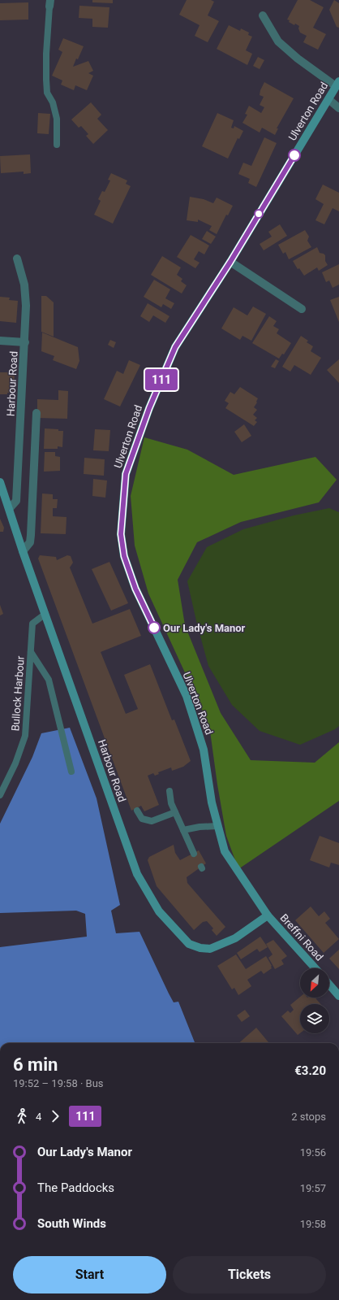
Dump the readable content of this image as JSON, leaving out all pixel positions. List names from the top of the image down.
{
  "streets": {
    "main road": ["Ulverton Road", "Harbour Road", "Breffni Road"],
    "lane": ["Bullock Harbour"]
  },
  "crossings": [
    ["Ulverton Road", "Harbour Road"],
    ["Ulverton Road", "Breffni Road"],
    ["Harbour Road", "Bullock Harbour"],
    ["Harbour Road", "Breffni Road"]
  ],
  "places": ["Our Lady's Manor"],
  "lines": ["bus line 111"],
  "north": "bottom left",
  "page": {
    "on_map": "111",
    "heading": ["6 min", "19:52 – 19:58 · Bus", "€3.20"],
    "legs": ["4", "111", "2 stops"],
    "list": [
      {
        "name": "Our Lady's Manor",
        "value": "19:56"
      },
      {
        "name": "The Paddocks",
        "value": "19:57"
      },
      {
        "name": "South Winds",
        "value": "19:58"
      }
    ],
    "buttons": ["Start", "Tickets"]
  }
}
